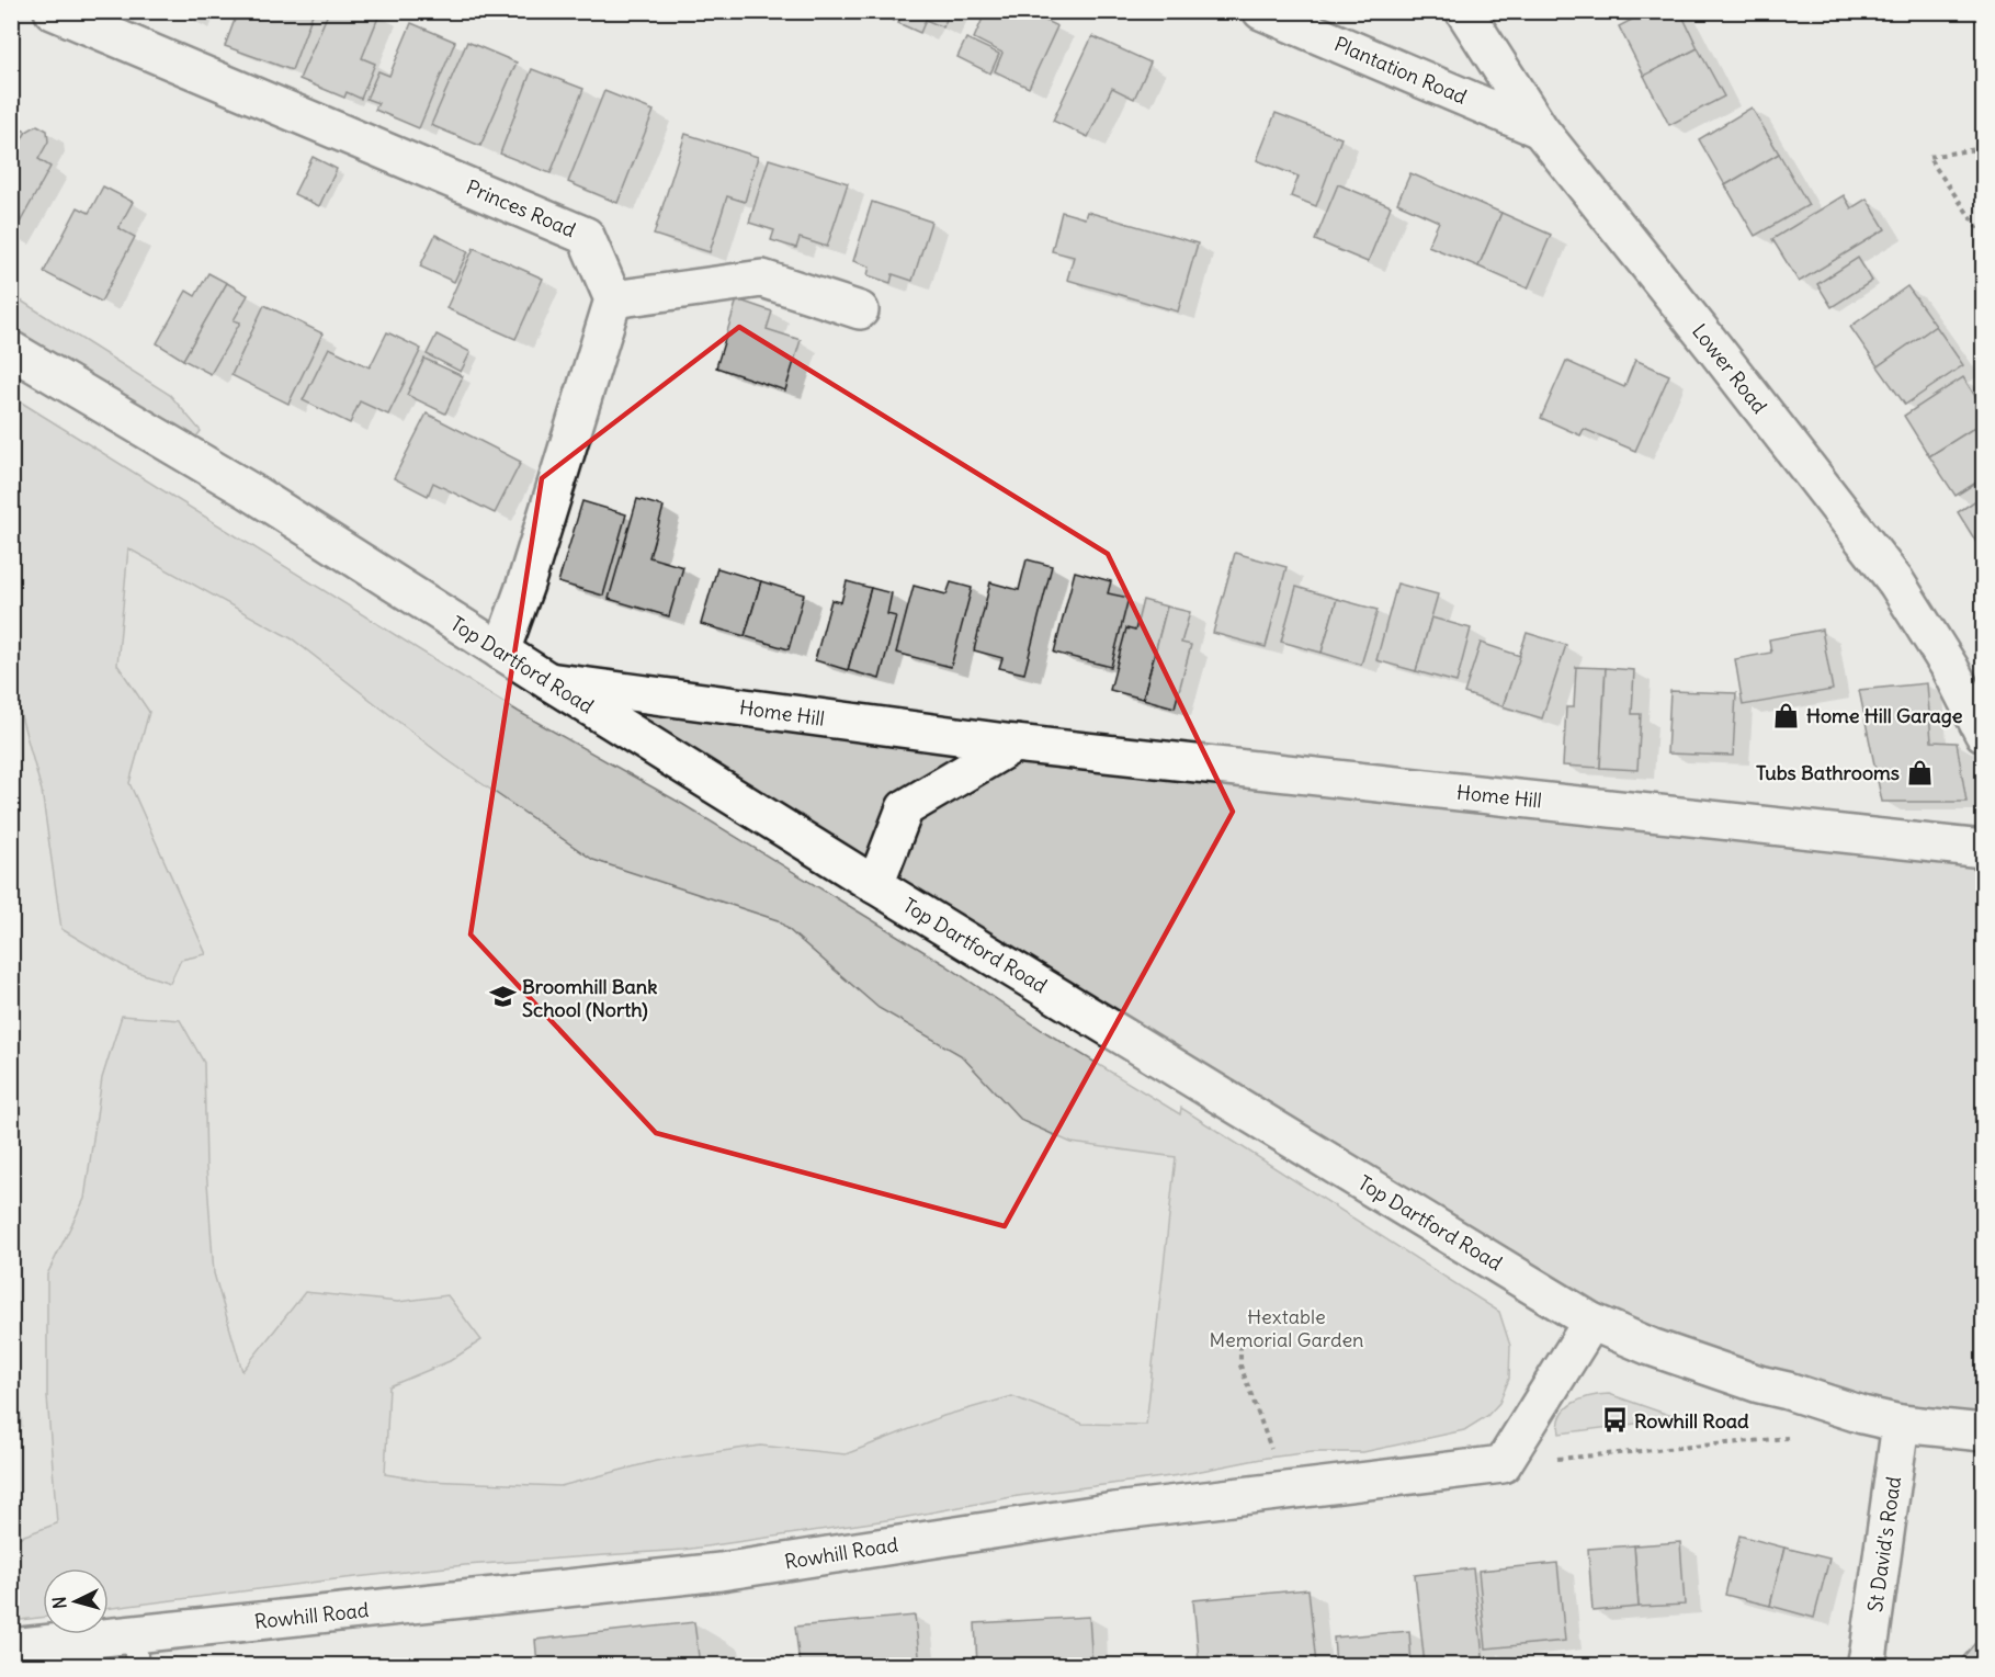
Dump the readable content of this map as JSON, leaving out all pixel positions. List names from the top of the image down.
{
  "streets": {
    "street": [
      "Plantation Road",
      "Princes Road",
      "Lower Road",
      "Top Dartford Road",
      "Home Hill",
      "St David's Road",
      "Rowhill Road"
    ]
  },
  "crossings": [
    ["Plantation Road", "Lower Road"],
    ["Top Dartford Road", "Home Hill"],
    ["Top Dartford Road", "St David's Road"]
  ],
  "parks": ["Hextable Memorial Garden"],
  "places": {
    "shop": ["Home Hill Garage", "Tubs Bathrooms"],
    "school or university": ["Broomhill Bank School (North)"],
    "bus stop": ["Rowhill Road"]
  },
  "north": "left"
}
